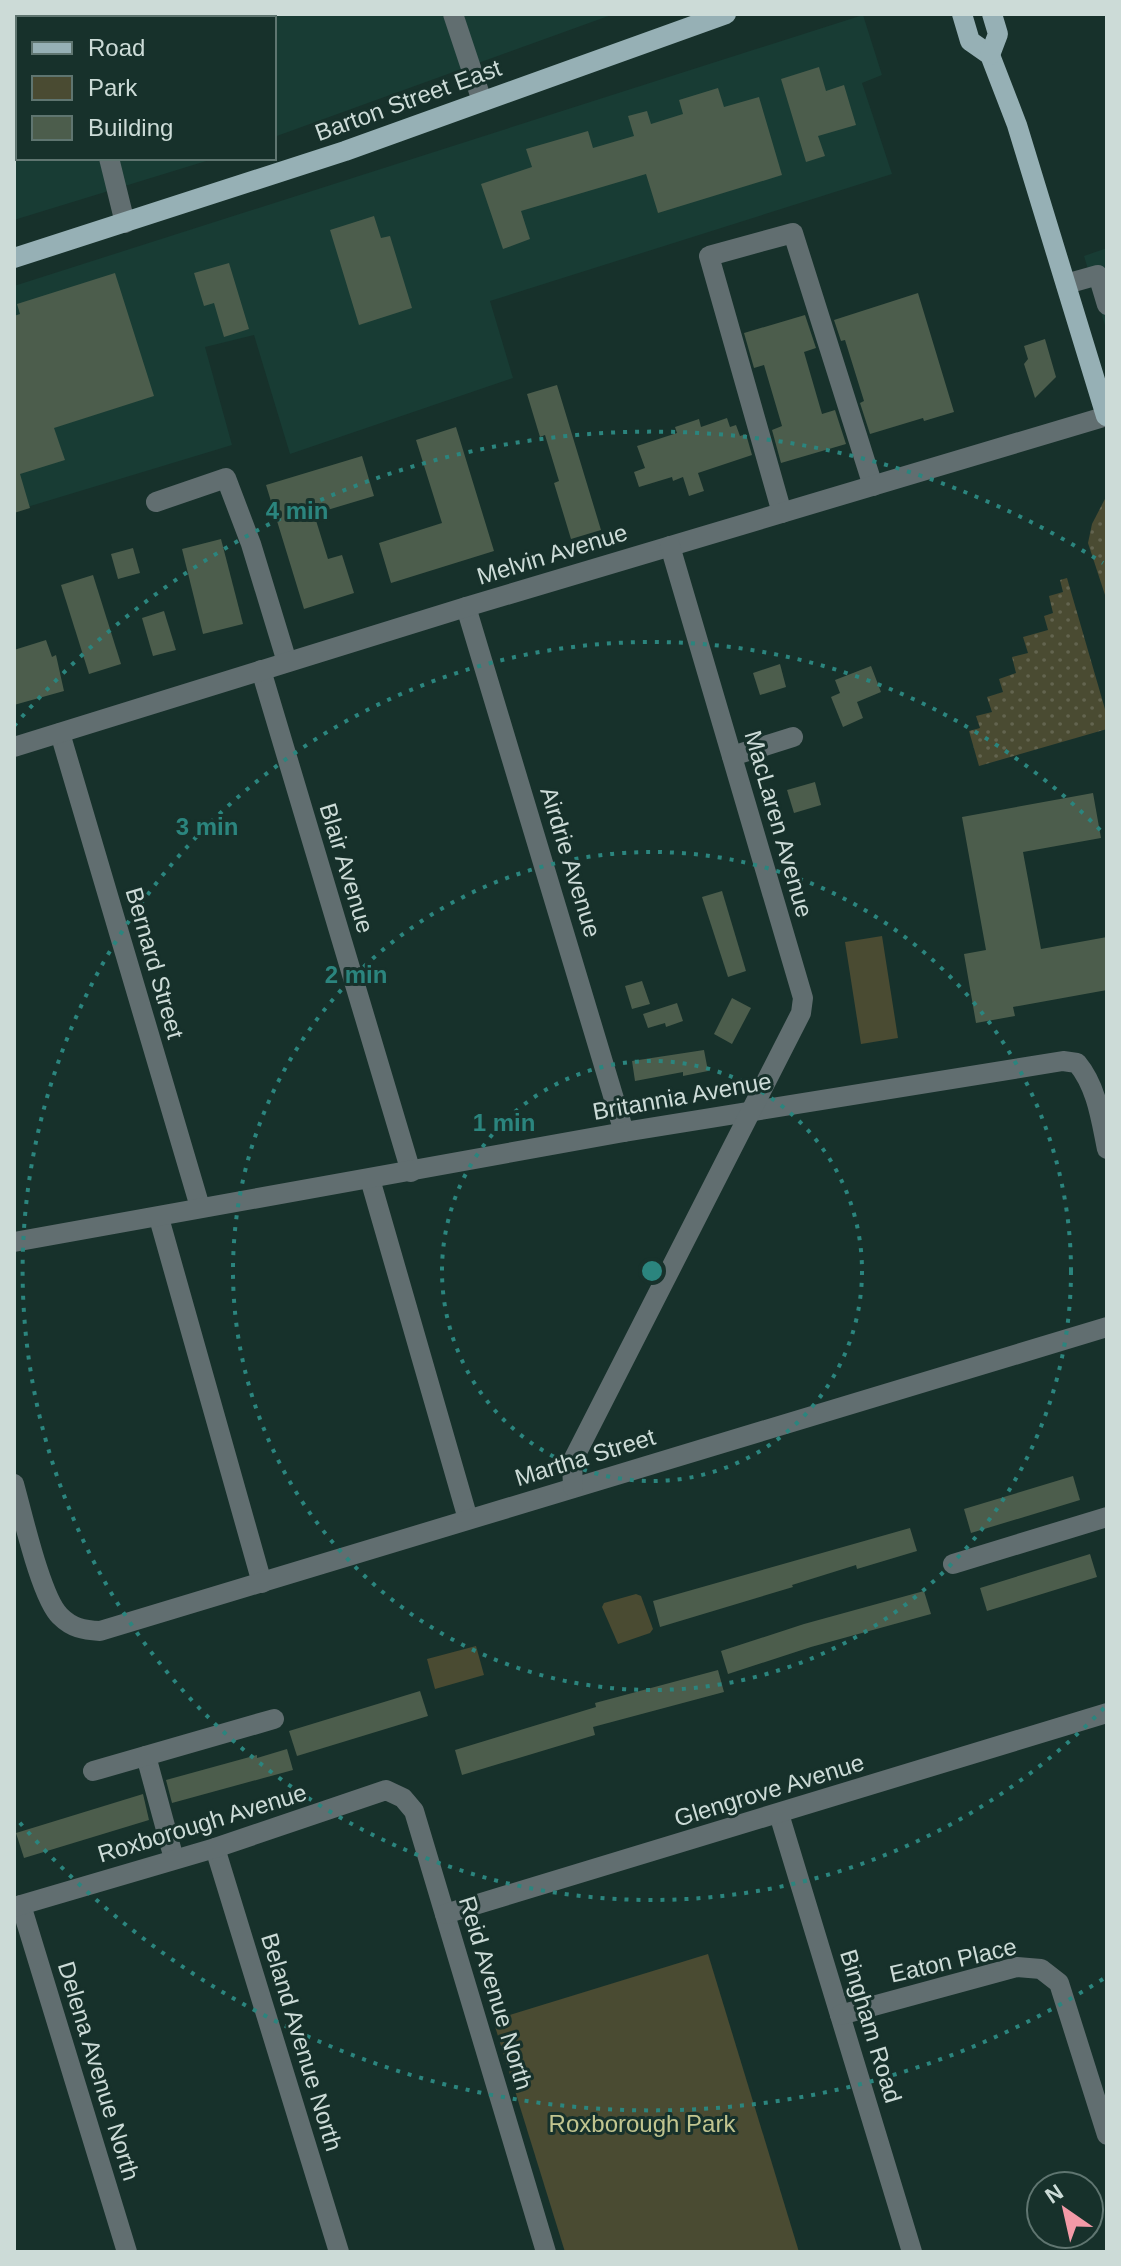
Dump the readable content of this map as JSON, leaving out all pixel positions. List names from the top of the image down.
{
  "streets": {
    "main road": ["Barton Street East"],
    "street": [
      "Melvin Avenue",
      "MacLaren Avenue",
      "Airdrie Avenue",
      "Blair Avenue",
      "Bernard Street",
      "Britannia Avenue",
      "Martha Street",
      "Glengrove Avenue",
      "Roxborough Avenue",
      "Eaton Place",
      "Reid Avenue North",
      "Bingham Road",
      "Beland Avenue North",
      "Delena Avenue North"
    ]
  },
  "crossings": [
    ["Melvin Avenue", "MacLaren Avenue"],
    ["Melvin Avenue", "Airdrie Avenue"],
    ["Melvin Avenue", "Blair Avenue"],
    ["Melvin Avenue", "Bernard Street"],
    ["MacLaren Avenue", "Britannia Avenue"],
    ["MacLaren Avenue", "Martha Street"],
    ["Airdrie Avenue", "Britannia Avenue"],
    ["Blair Avenue", "Britannia Avenue"],
    ["Bernard Street", "Britannia Avenue"],
    ["Glengrove Avenue", "Reid Avenue North"],
    ["Glengrove Avenue", "Bingham Road"],
    ["Roxborough Avenue", "Reid Avenue North"],
    ["Roxborough Avenue", "Beland Avenue North"],
    ["Roxborough Avenue", "Delena Avenue North"],
    ["Eaton Place", "Bingham Road"]
  ],
  "parks": ["Roxborough Park"],
  "legend": ["Road", "Park", "Building"],
  "north": "top left",
  "rings": [
    "4 min",
    "3 min",
    "2 min",
    "1 min"
  ]
}
